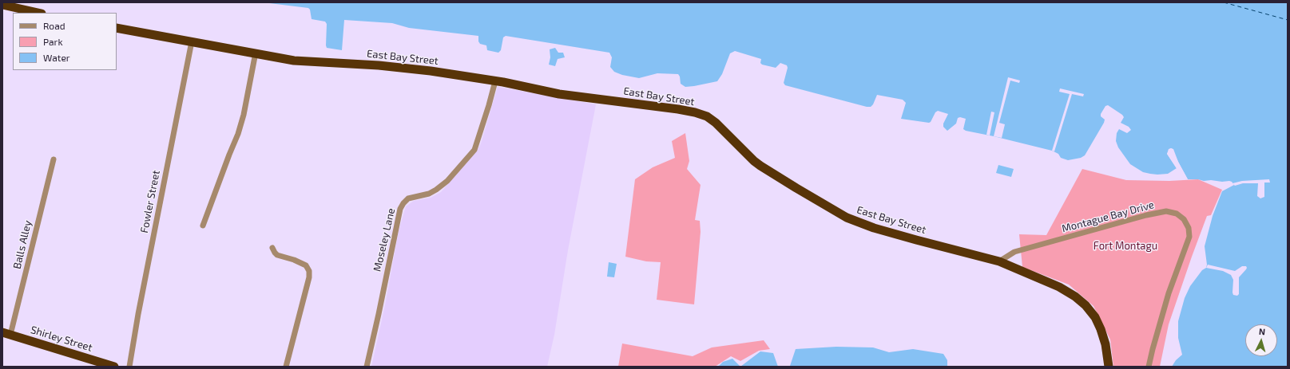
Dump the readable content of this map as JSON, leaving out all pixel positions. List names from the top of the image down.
{
  "streets": {
    "highway": ["East Bay Street", "Shirley Street"],
    "street": [
      "Fowler Street",
      "Montague Bay Drive",
      "Moseley Lane",
      "Balls Alley"
    ]
  },
  "crossings": [
    ["East Bay Street", "Fowler Street"],
    ["East Bay Street", "Montague Bay Drive"],
    ["East Bay Street", "Moseley Lane"],
    ["Balls Alley", "Shirley Street"]
  ],
  "parks": ["Fort Montagu"],
  "legend": ["Road", "Park", "Water"],
  "north": "top"
}
